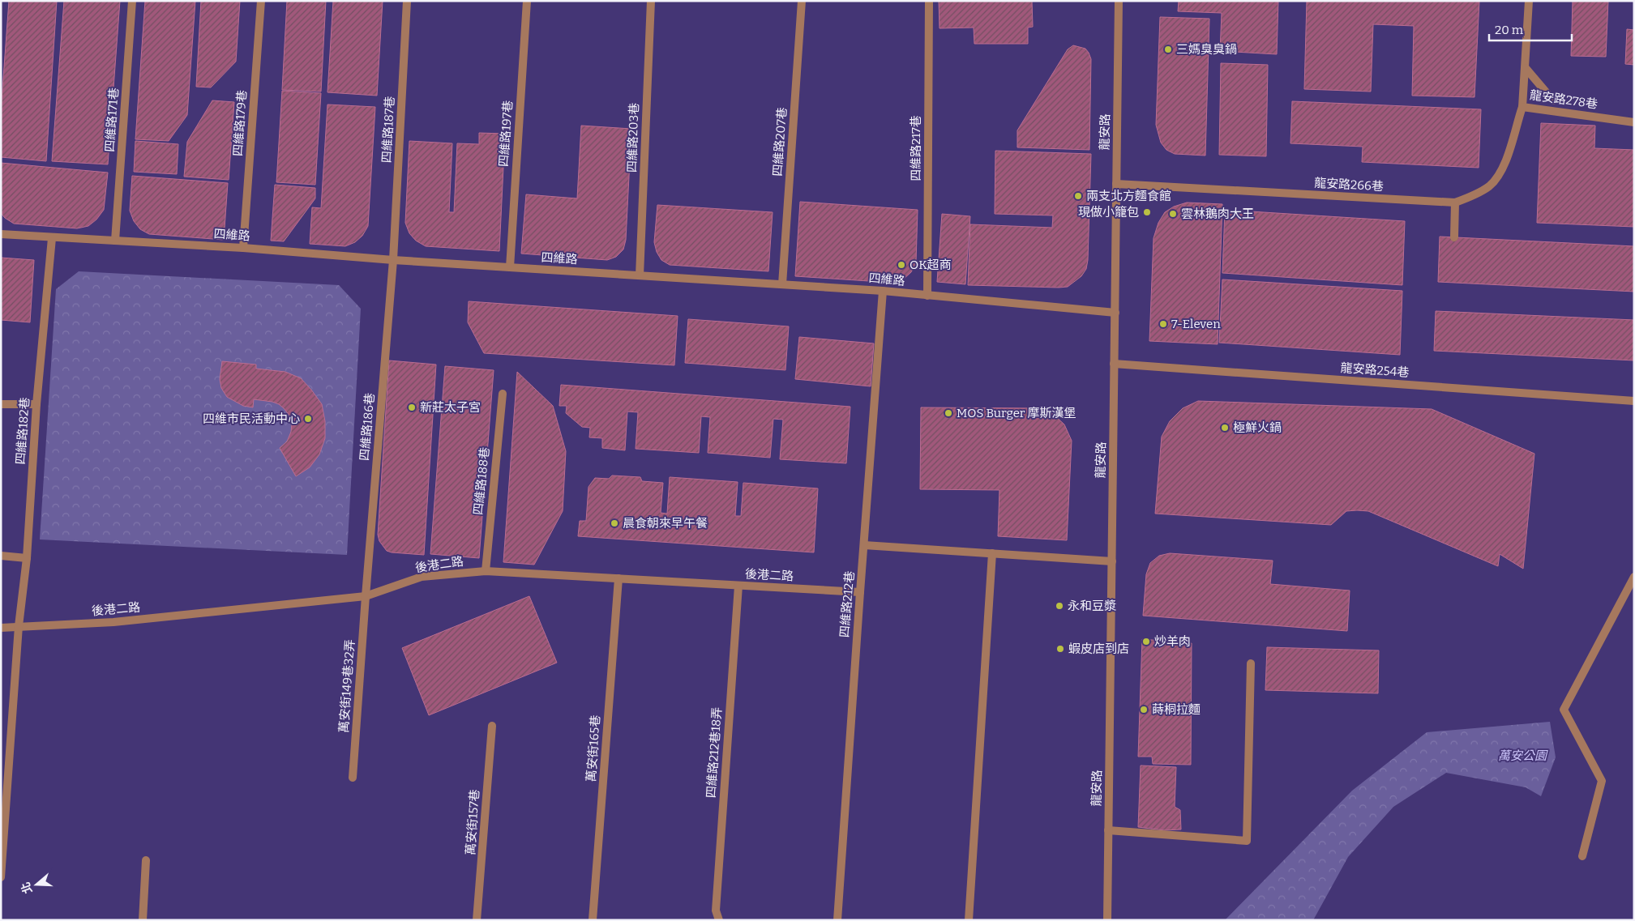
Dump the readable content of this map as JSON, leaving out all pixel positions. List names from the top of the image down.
{
  "streets": {
    "street": [
      "龍安路278巷",
      "四維路171巷",
      "四維路179巷",
      "四維路187巷",
      "龍安路",
      "四維路197巷",
      "四維路203巷",
      "四維路207巷",
      "四維路217巷",
      "龍安路266巷",
      "四維路",
      "龍安路254巷",
      "四維路186巷",
      "四維路182巷",
      "四維路188巷",
      "後港二路",
      "四維路212巷",
      "萬安街149巷32弄",
      "萬安街165巷",
      "四維路212巷18弄",
      "萬安街157巷"
    ]
  },
  "crossings": [
    ["龍安路278巷", "龍安路266巷"],
    ["四維路171巷", "四維路"],
    ["四維路179巷", "四維路"],
    ["四維路187巷", "四維路"],
    ["四維路187巷", "四維路186巷"],
    ["龍安路", "龍安路266巷"],
    ["龍安路", "四維路"],
    ["龍安路", "龍安路254巷"],
    ["四維路197巷", "四維路"],
    ["四維路203巷", "四維路"],
    ["四維路207巷", "四維路"],
    ["四維路217巷", "四維路"],
    ["四維路", "四維路186巷"],
    ["四維路", "四維路182巷"],
    ["四維路", "四維路212巷"],
    ["四維路186巷", "後港二路"],
    ["四維路186巷", "萬安街149巷32弄"],
    ["四維路182巷", "後港二路"],
    ["四維路188巷", "後港二路"],
    ["後港二路", "四維路212巷"],
    ["後港二路", "萬安街149巷32弄"],
    ["後港二路", "萬安街165巷"],
    ["後港二路", "四維路212巷18弄"]
  ],
  "parks": ["萬安公園"],
  "places": [
    "三媽臭臭鍋",
    "兩支北方麵食館",
    "現做小籠包",
    "雲林鵝肉大王",
    "OK超商",
    "7-Eleven",
    "新莊太子宮",
    "MOS Burger 摩斯漢堡",
    "四維市民活動中心",
    "極鮮火鍋",
    "晨食朝來早午餐",
    "永和豆漿",
    "炒羊肉",
    "蝦皮店到店",
    "蒔桐拉麵"
  ],
  "scale_bar": "20 m",
  "north": "left"
}
